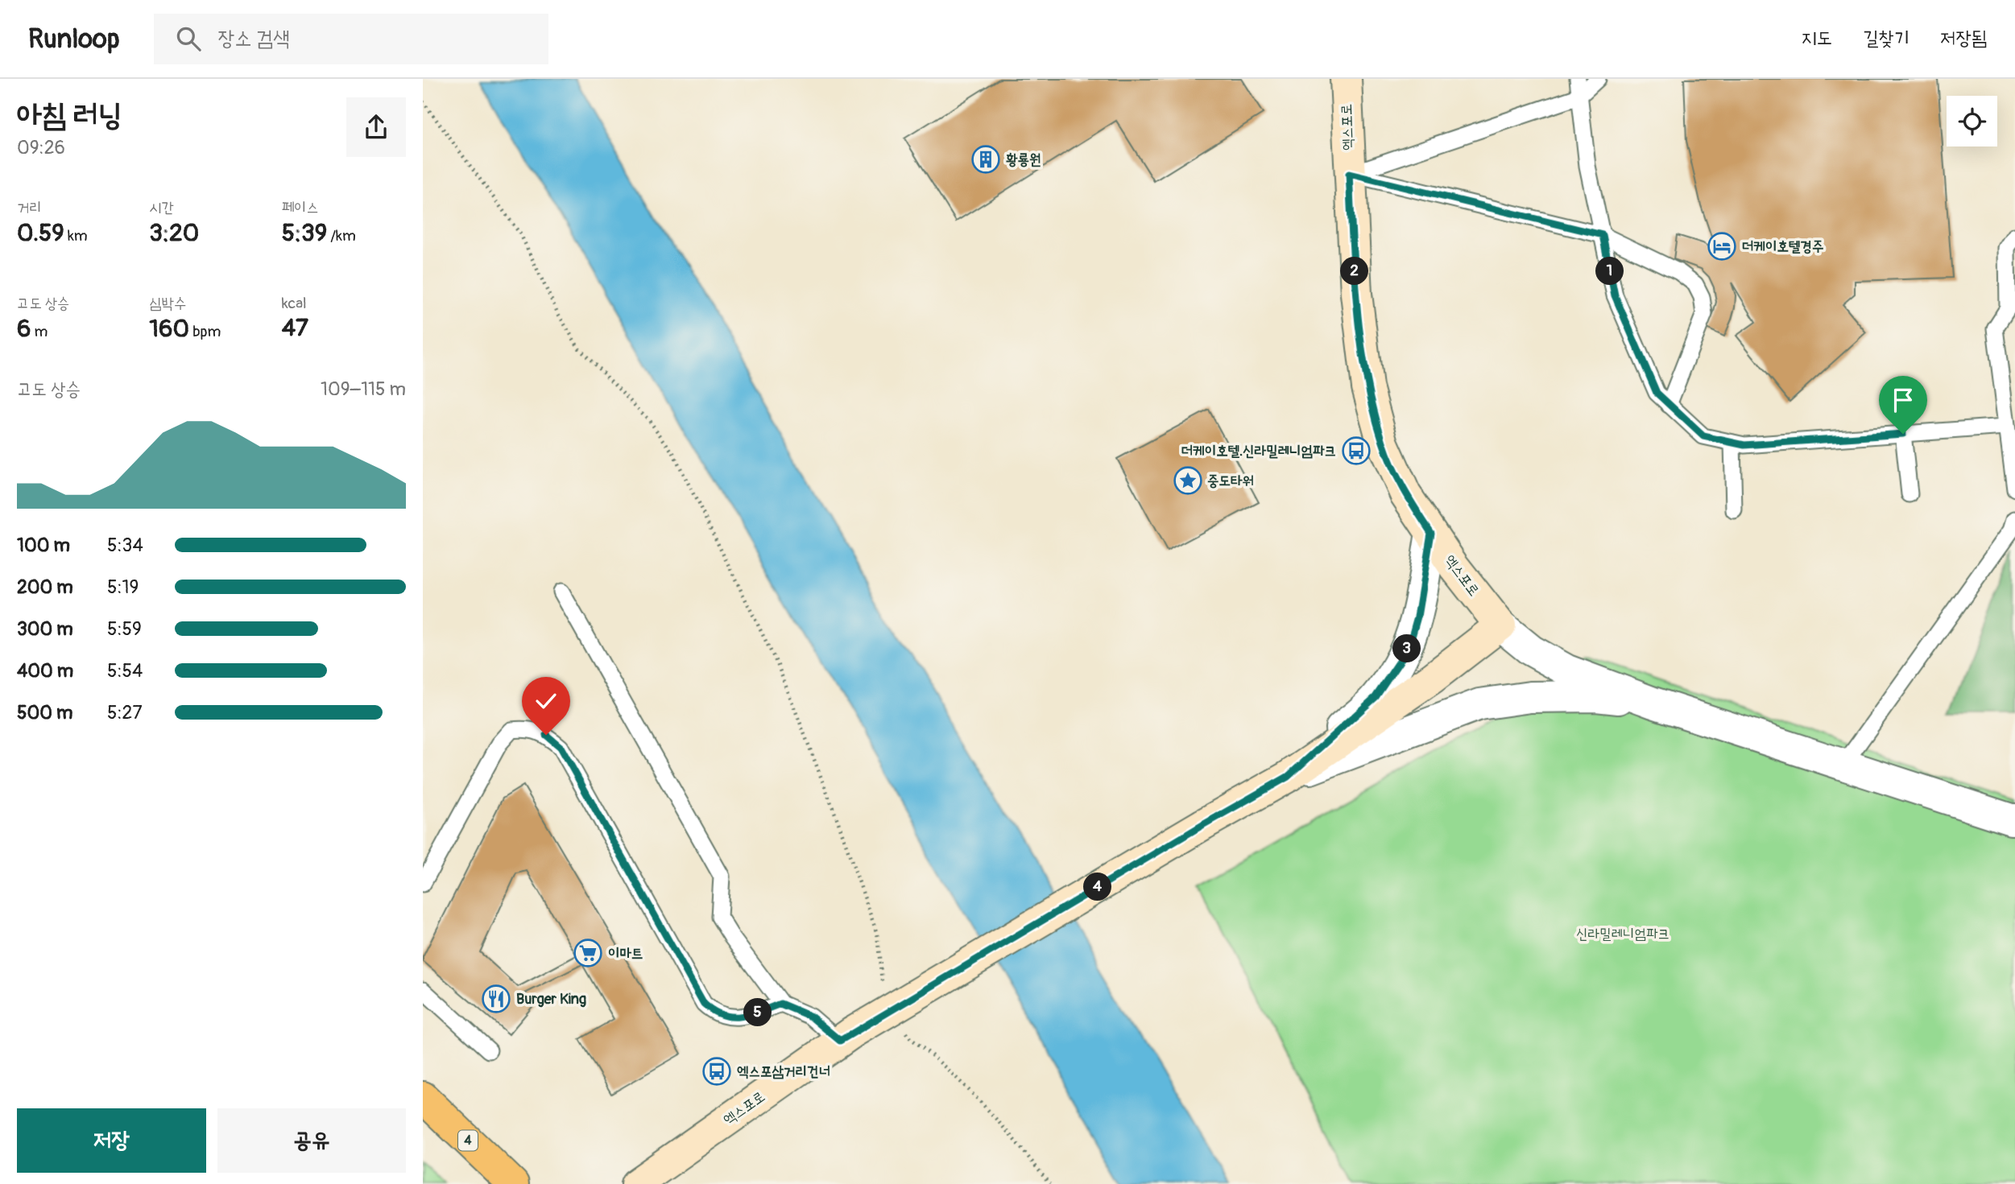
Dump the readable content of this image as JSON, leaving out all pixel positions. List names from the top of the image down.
{
  "streets": {
    "main road": ["엑스포로", "4"]
  },
  "parks": ["신라밀레니엄파크"],
  "places": {
    "building": ["황룡원"],
    "hotel": ["더케이호텔경주"],
    "bus stop": ["더케이호텔.신라밀레니엄파크", "엑스포삼거리건너"],
    "place": ["중도타워"],
    "supermarket": ["이마트"],
    "restaurant": ["Burger King"]
  },
  "page": {
    "header": "Runloop",
    "search": "장소 검색",
    "nav": ["지도", "길찾기", "저장됨"],
    "heading": ["아침 러닝", "09:26"],
    "stats": [
      ["거리", "0.59 km"],
      ["시간", "3:20"],
      ["페이스", "5:39 /km"],
      ["고도 상승", "6 m"],
      ["심박수", "160 bpm"],
      ["kcal", "47"]
    ],
    "pins": [
      "1",
      "2",
      "3",
      "4",
      "5"
    ],
    "chart": ["고도 상승", "109–115 m"],
    "list": [
      {
        "name": "100 m",
        "note": "5:34"
      },
      {
        "name": "200 m",
        "note": "5:19"
      },
      {
        "name": "300 m",
        "note": "5:59"
      },
      {
        "name": "400 m",
        "note": "5:54"
      },
      {
        "name": "500 m",
        "note": "5:27"
      }
    ],
    "buttons": ["저장", "공유"]
  }
}
